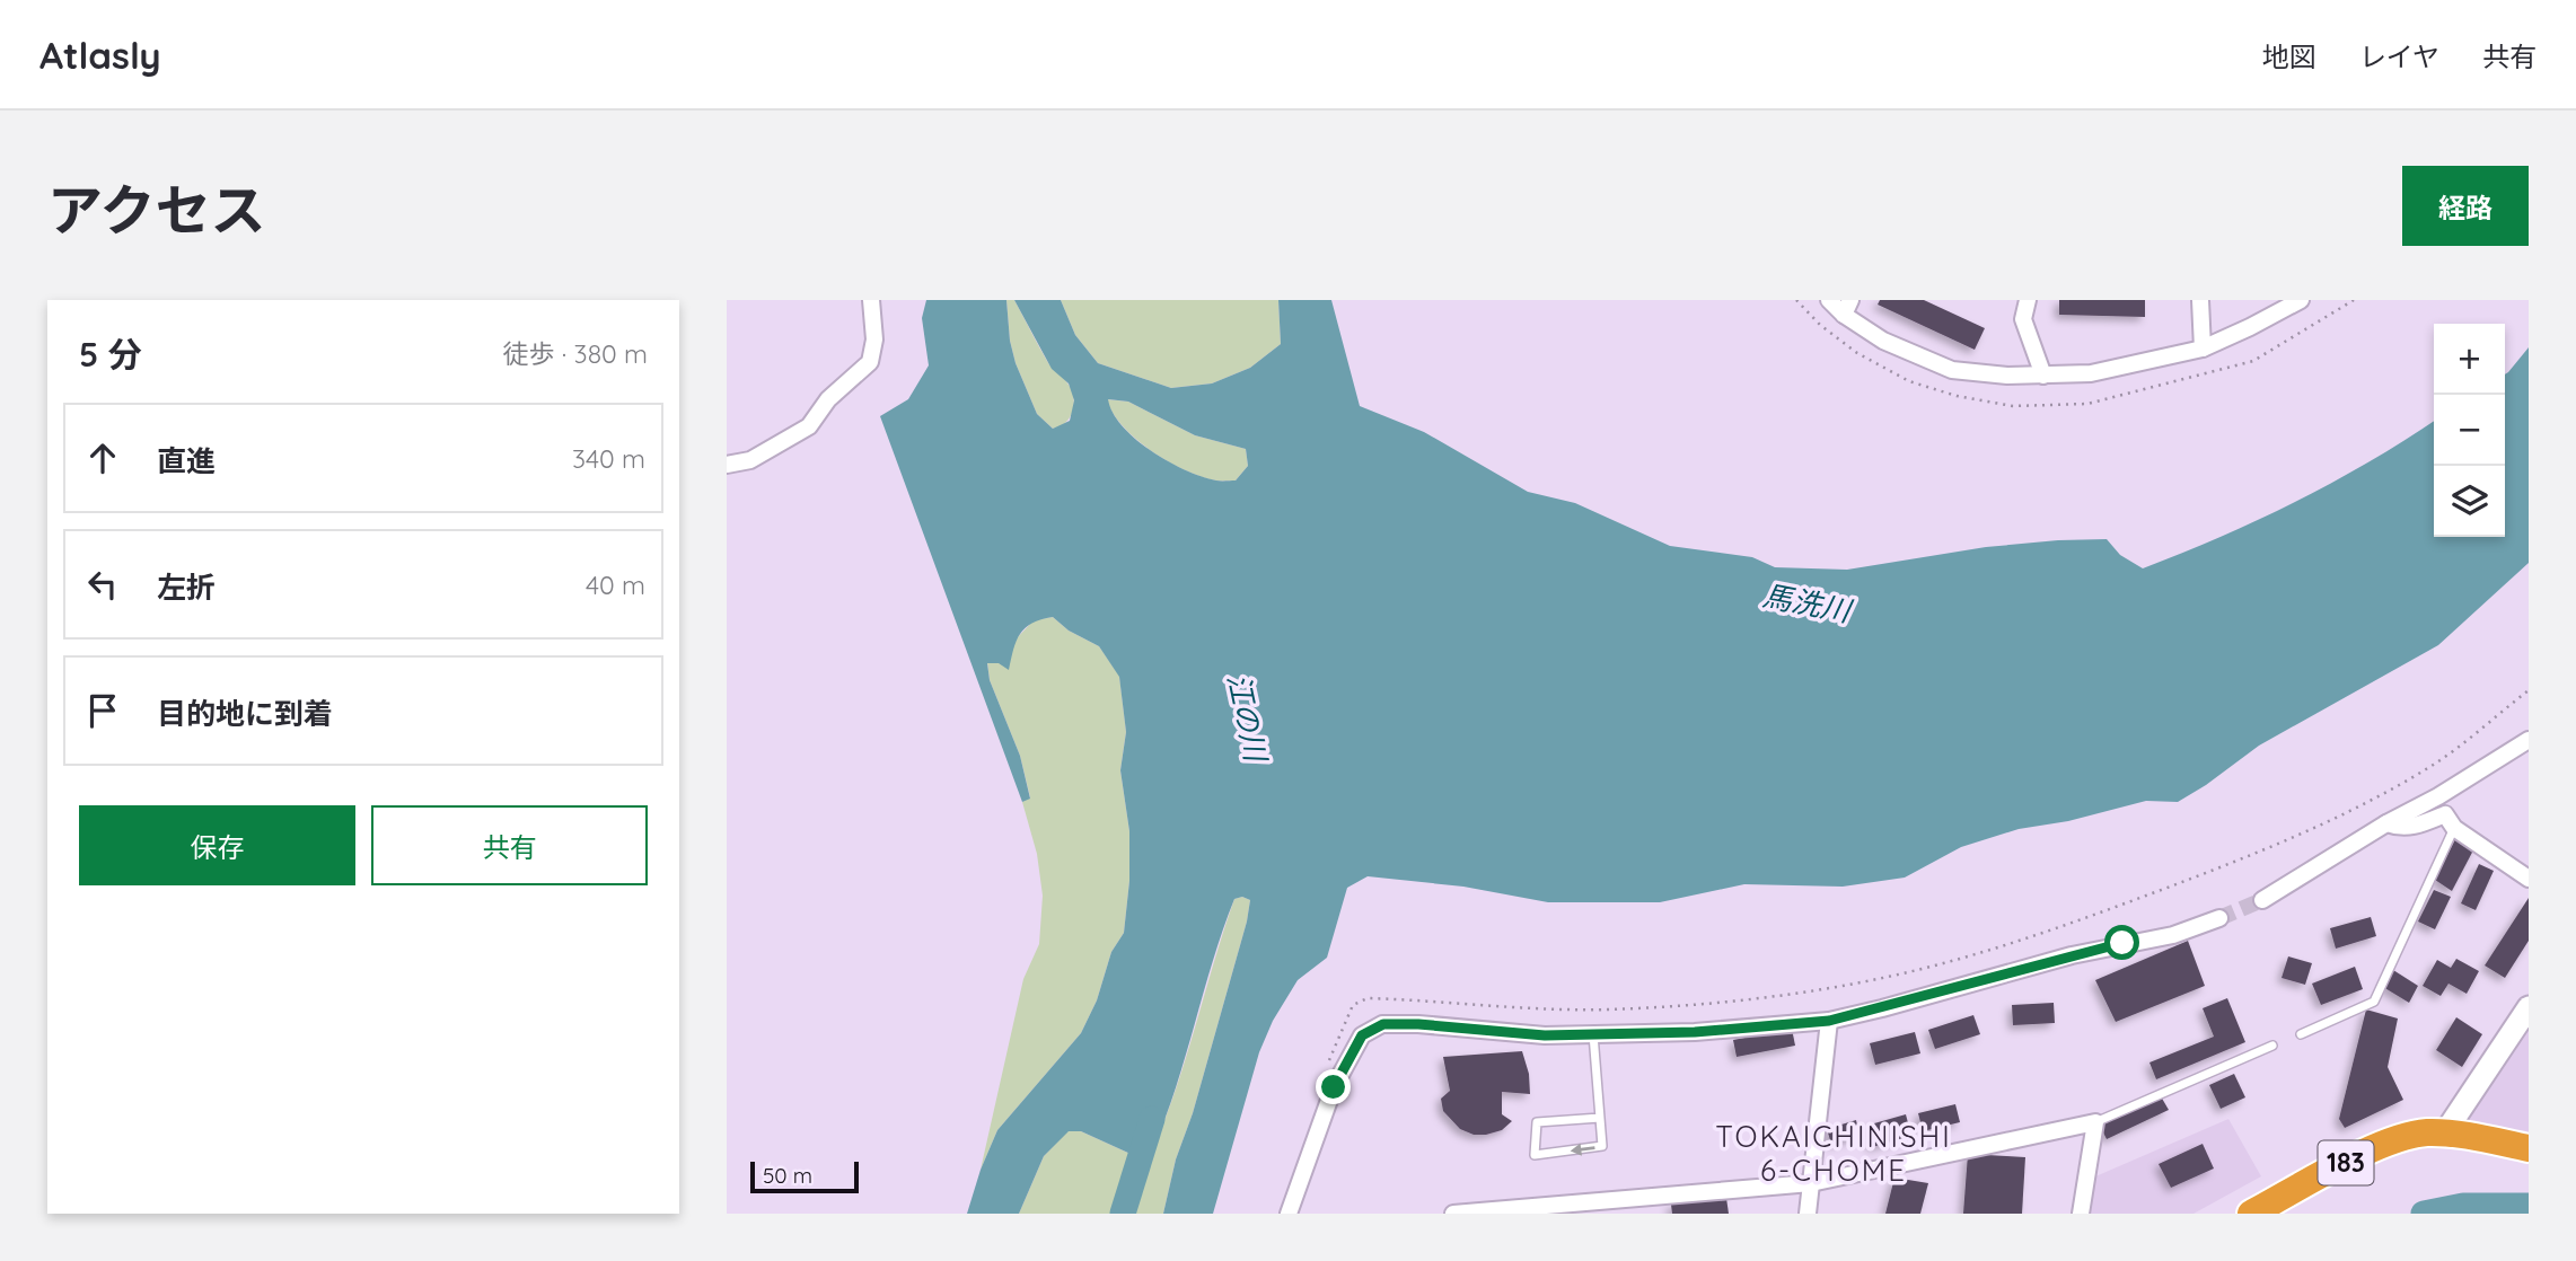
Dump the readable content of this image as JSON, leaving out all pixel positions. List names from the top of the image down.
{
  "streets": {
    "highway": ["183"]
  },
  "districts": ["TOKAICHINISHI 6-CHOME"],
  "water": ["馬洗川", "江の川"],
  "scale_bar": "50 m",
  "page": {
    "header": "Atlasly",
    "nav": ["地図", "レイヤ", "共有"],
    "title": "アクセス",
    "buttons": [
      "経路",
      ["保存", "共有"]
    ],
    "heading": ["5 分", "徒歩 · 380 m"],
    "map_buttons": ["+", "−"],
    "list": [
      ["直進", "340 m"],
      ["左折", "40 m"],
      "目的地に到着"
    ],
    "scale": "50 m"
  }
}
